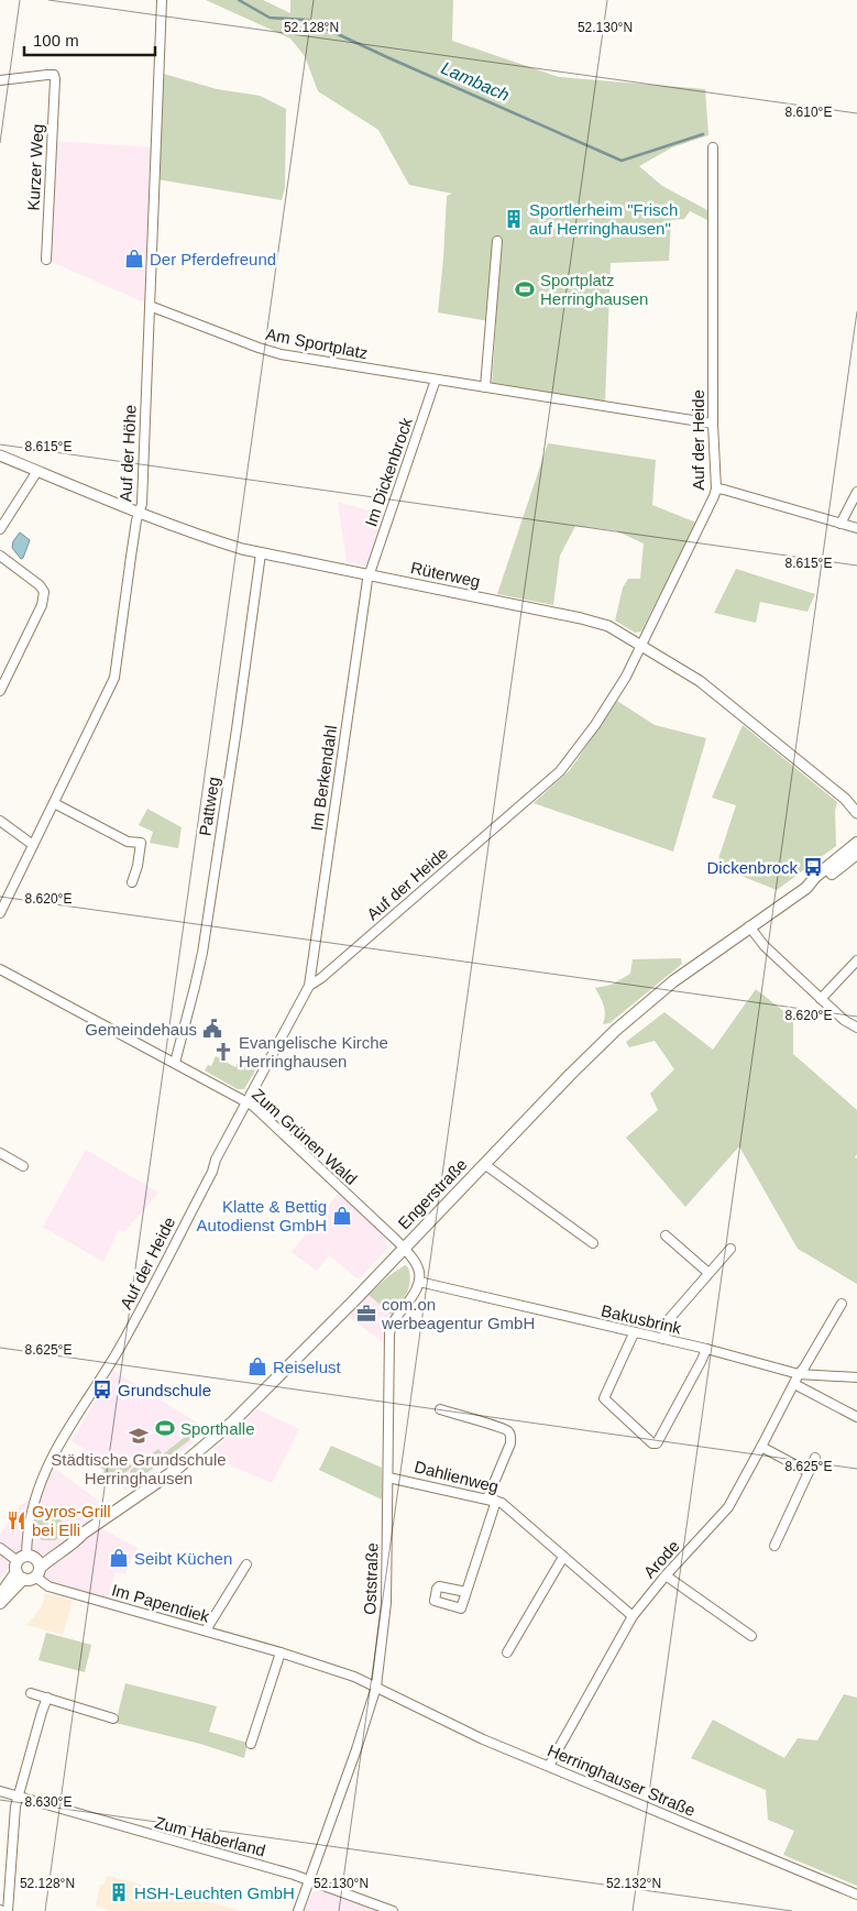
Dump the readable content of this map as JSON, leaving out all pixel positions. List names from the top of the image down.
{
  "streets": {
    "main road": ["Engerstraße"],
    "street": [
      "Kurzer Weg",
      "Am Sportplatz",
      "Auf der Heide",
      "Auf der Höhe",
      "Im Dickenbrock",
      "Rüterweg",
      "Im Berkendahl",
      "Pattweg",
      "Zum Grünen Wald",
      "Bakusbrink",
      "Dahlienweg",
      "Arode",
      "Oststraße",
      "Im Papendiek",
      "Herringhauser Straße",
      "Zum Haberland"
    ]
  },
  "crossings": [
    ["Am Sportplatz", "Auf der Heide"],
    ["Am Sportplatz", "Auf der Höhe"],
    ["Am Sportplatz", "Im Dickenbrock"],
    ["Auf der Heide", "Rüterweg"],
    ["Auf der Heide", "Im Berkendahl"],
    ["Auf der Heide", "Zum Grünen Wald"],
    ["Auf der Heide", "Engerstraße"],
    ["Auf der Heide", "Im Papendiek"],
    ["Auf der Höhe", "Rüterweg"],
    ["Im Dickenbrock", "Rüterweg"],
    ["Im Dickenbrock", "Im Berkendahl"],
    ["Rüterweg", "Im Berkendahl"],
    ["Rüterweg", "Pattweg"],
    ["Pattweg", "Zum Grünen Wald"],
    ["Zum Grünen Wald", "Engerstraße"],
    ["Engerstraße", "Im Papendiek"],
    ["Bakusbrink", "Arode"],
    ["Bakusbrink", "Oststraße"],
    ["Dahlienweg", "Arode"],
    ["Dahlienweg", "Oststraße"],
    ["Arode", "Herringhauser Straße"],
    ["Oststraße", "Im Papendiek"],
    ["Oststraße", "Herringhauser Straße"],
    ["Oststraße", "Zum Haberland"],
    ["Im Papendiek", "Herringhauser Straße"]
  ],
  "water": ["Lambach"],
  "places": {
    "building": ["Sportlerheim \"Frisch auf Herringhausen\"", "HSH-Leuchten GmbH"],
    "shop": [
      "Der Pferdefreund",
      "Klatte & Bettig Autodienst GmbH",
      "Reiselust",
      "Seibt Küchen"
    ],
    "sports": ["Sportplatz Herringhausen", "Sporthalle"],
    "bus stop": ["Dickenbrock", "Grundschule"],
    "public building": ["Gemeindehaus"],
    "church": ["Evangelische Kirche Herringhausen"],
    "office": ["com.on werbeagentur GmbH"],
    "school or university": ["Städtische Grundschule Herringhausen"],
    "restaurant": ["Gyros-Grill bei Elli"]
  },
  "scale_bar": "100 m",
  "coordinates": [
    "52.128°N",
    "52.130°N",
    "8.610°E",
    "8.615°E",
    "8.620°E",
    "8.625°E",
    "8.630°E",
    "52.132°N"
  ]
}
